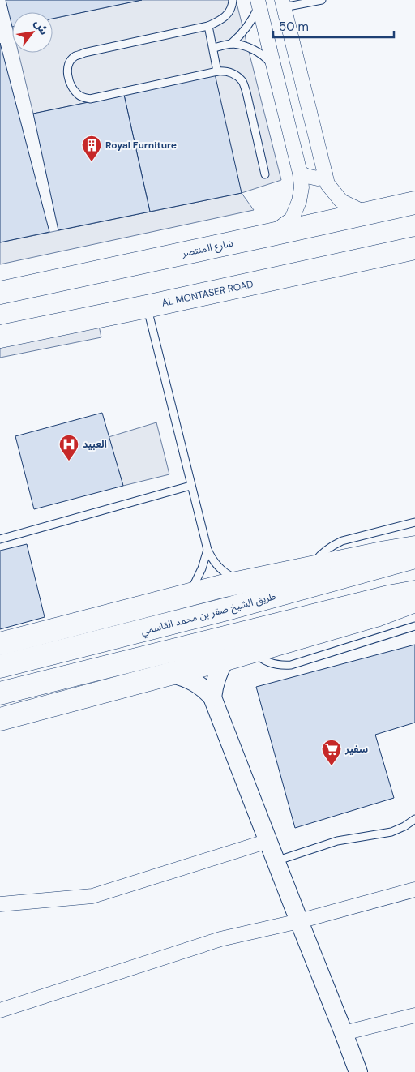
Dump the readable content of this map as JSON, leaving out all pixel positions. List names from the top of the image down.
{
  "streets": {
    "main road": ["شارع المنتصر", "AL MONTASER ROAD", "طريق الشيخ صقر بن محمد القاسمي"]
  },
  "places": {
    "building": ["Royal Furniture"],
    "hospital": ["العبيد"],
    "supermarket": ["سفير"]
  },
  "scale_bar": "50 m",
  "north": "top right"
}
